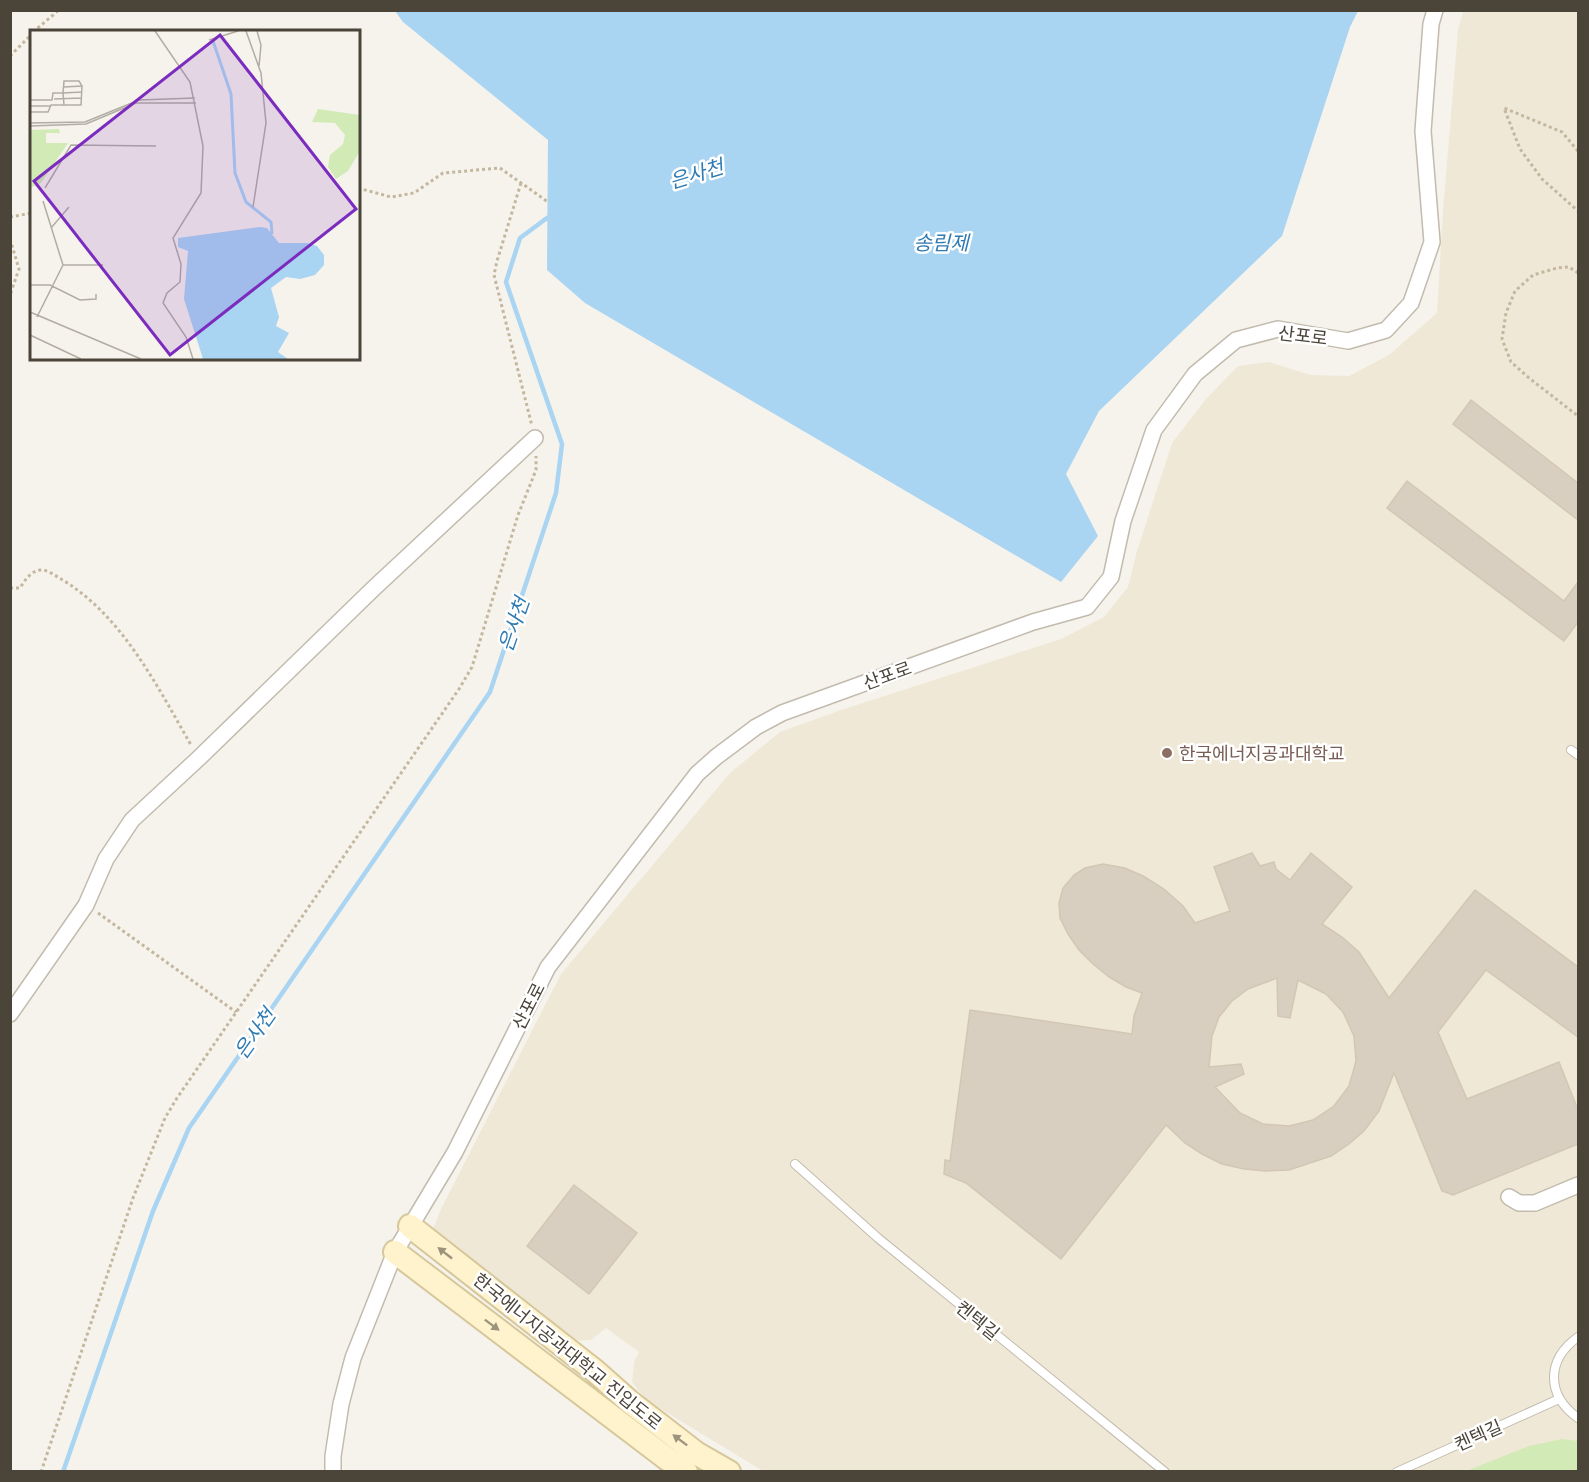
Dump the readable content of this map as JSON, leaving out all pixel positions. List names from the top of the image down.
{
  "streets": {
    "street": ["산포로", "한국에너지공과대학교 진입도로"],
    "lane": ["켄텍길"]
  },
  "crossings": [
    ["산포로", "한국에너지공과대학교 진입도로"]
  ],
  "water": ["은사천", "송림제"],
  "places": ["한국에너지공과대학교"]
}
